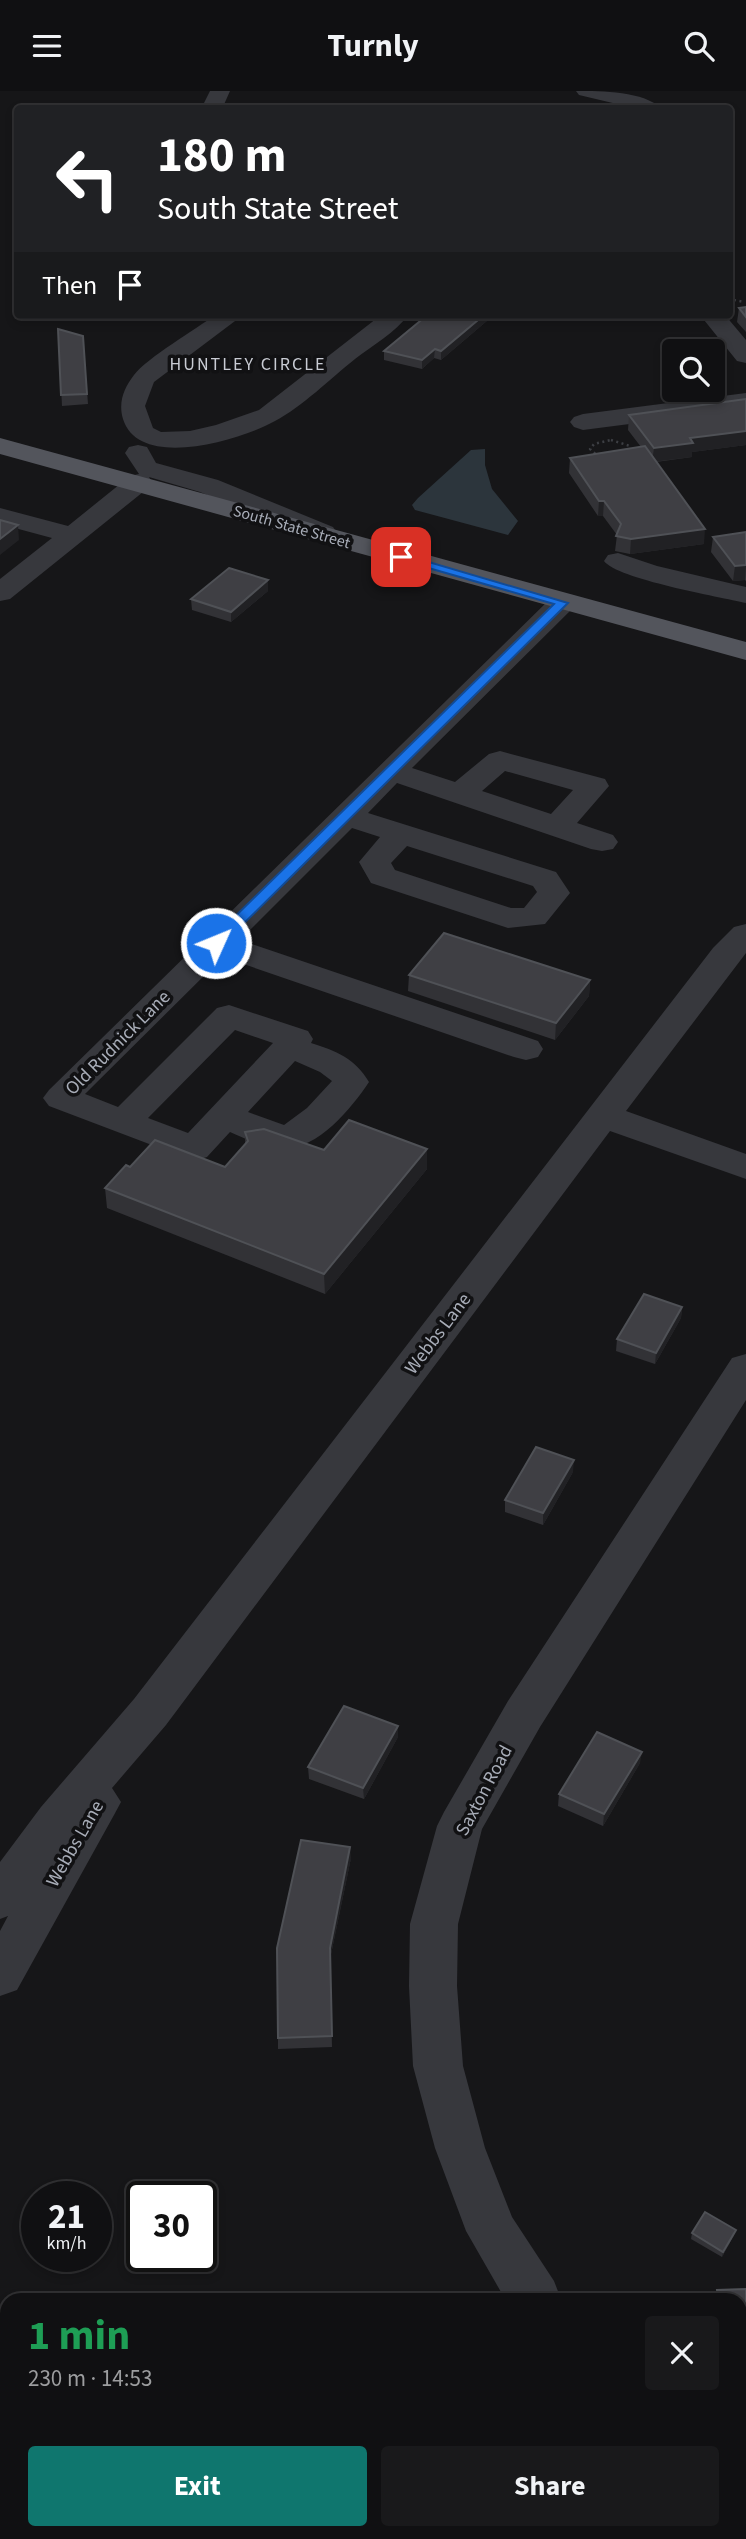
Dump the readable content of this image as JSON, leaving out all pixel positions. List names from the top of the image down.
{
  "streets": {
    "main road": ["South State Street"],
    "street": ["Old Rudnick Lane", "Webbs Lane", "Saxton Road"]
  },
  "crossings": [
    ["South State Street", "Old Rudnick Lane"]
  ],
  "districts": ["HUNTLEY CIRCLE"],
  "page": {
    "header": "Turnly",
    "turn": ["180 m", "South State Street"],
    "then": "Then",
    "speed": "21 km/h",
    "limit": "30",
    "heading": ["1 min", "230 m · 14:53"],
    "buttons": ["Exit", "Share"]
  }
}
